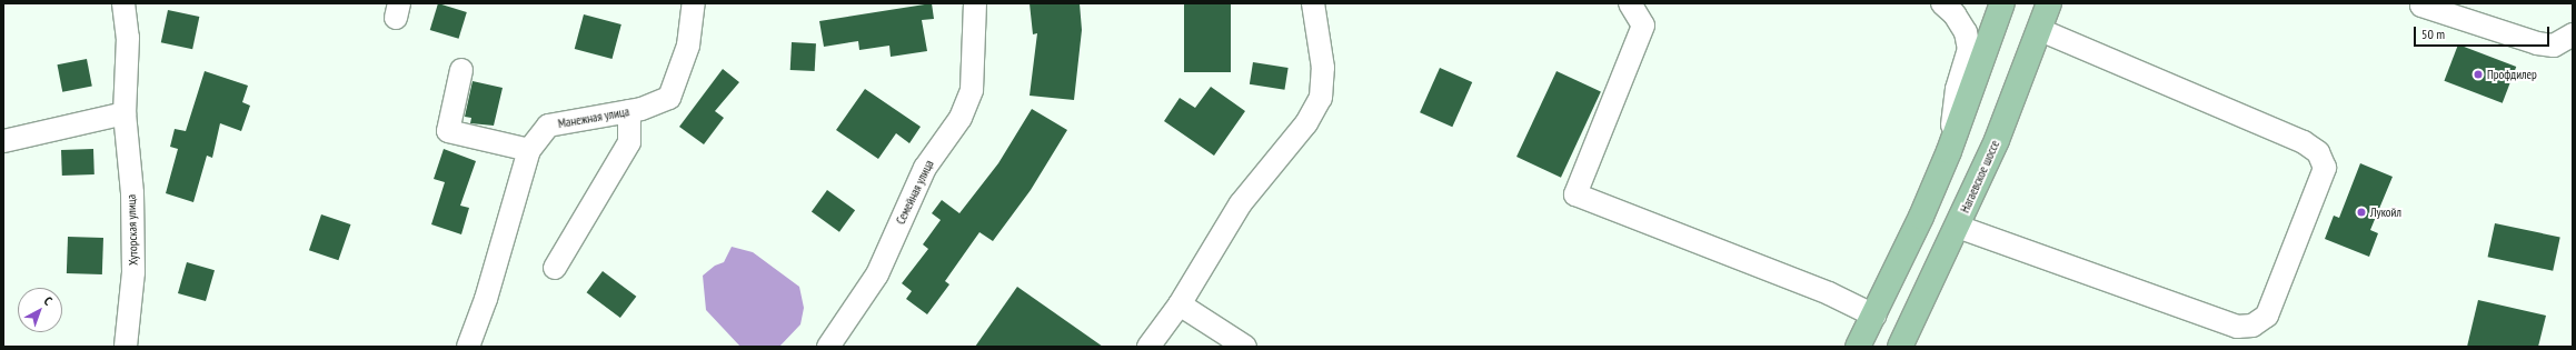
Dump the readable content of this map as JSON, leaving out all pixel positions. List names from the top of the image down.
{
  "streets": {
    "main road": ["Нагаевское шоссе"],
    "street": ["Манежная улица", "Семейная улица", "Хуторская улица"]
  },
  "places": ["Профдилер", "Лукойл"],
  "scale_bar": "50 m",
  "north": "top right"
}
